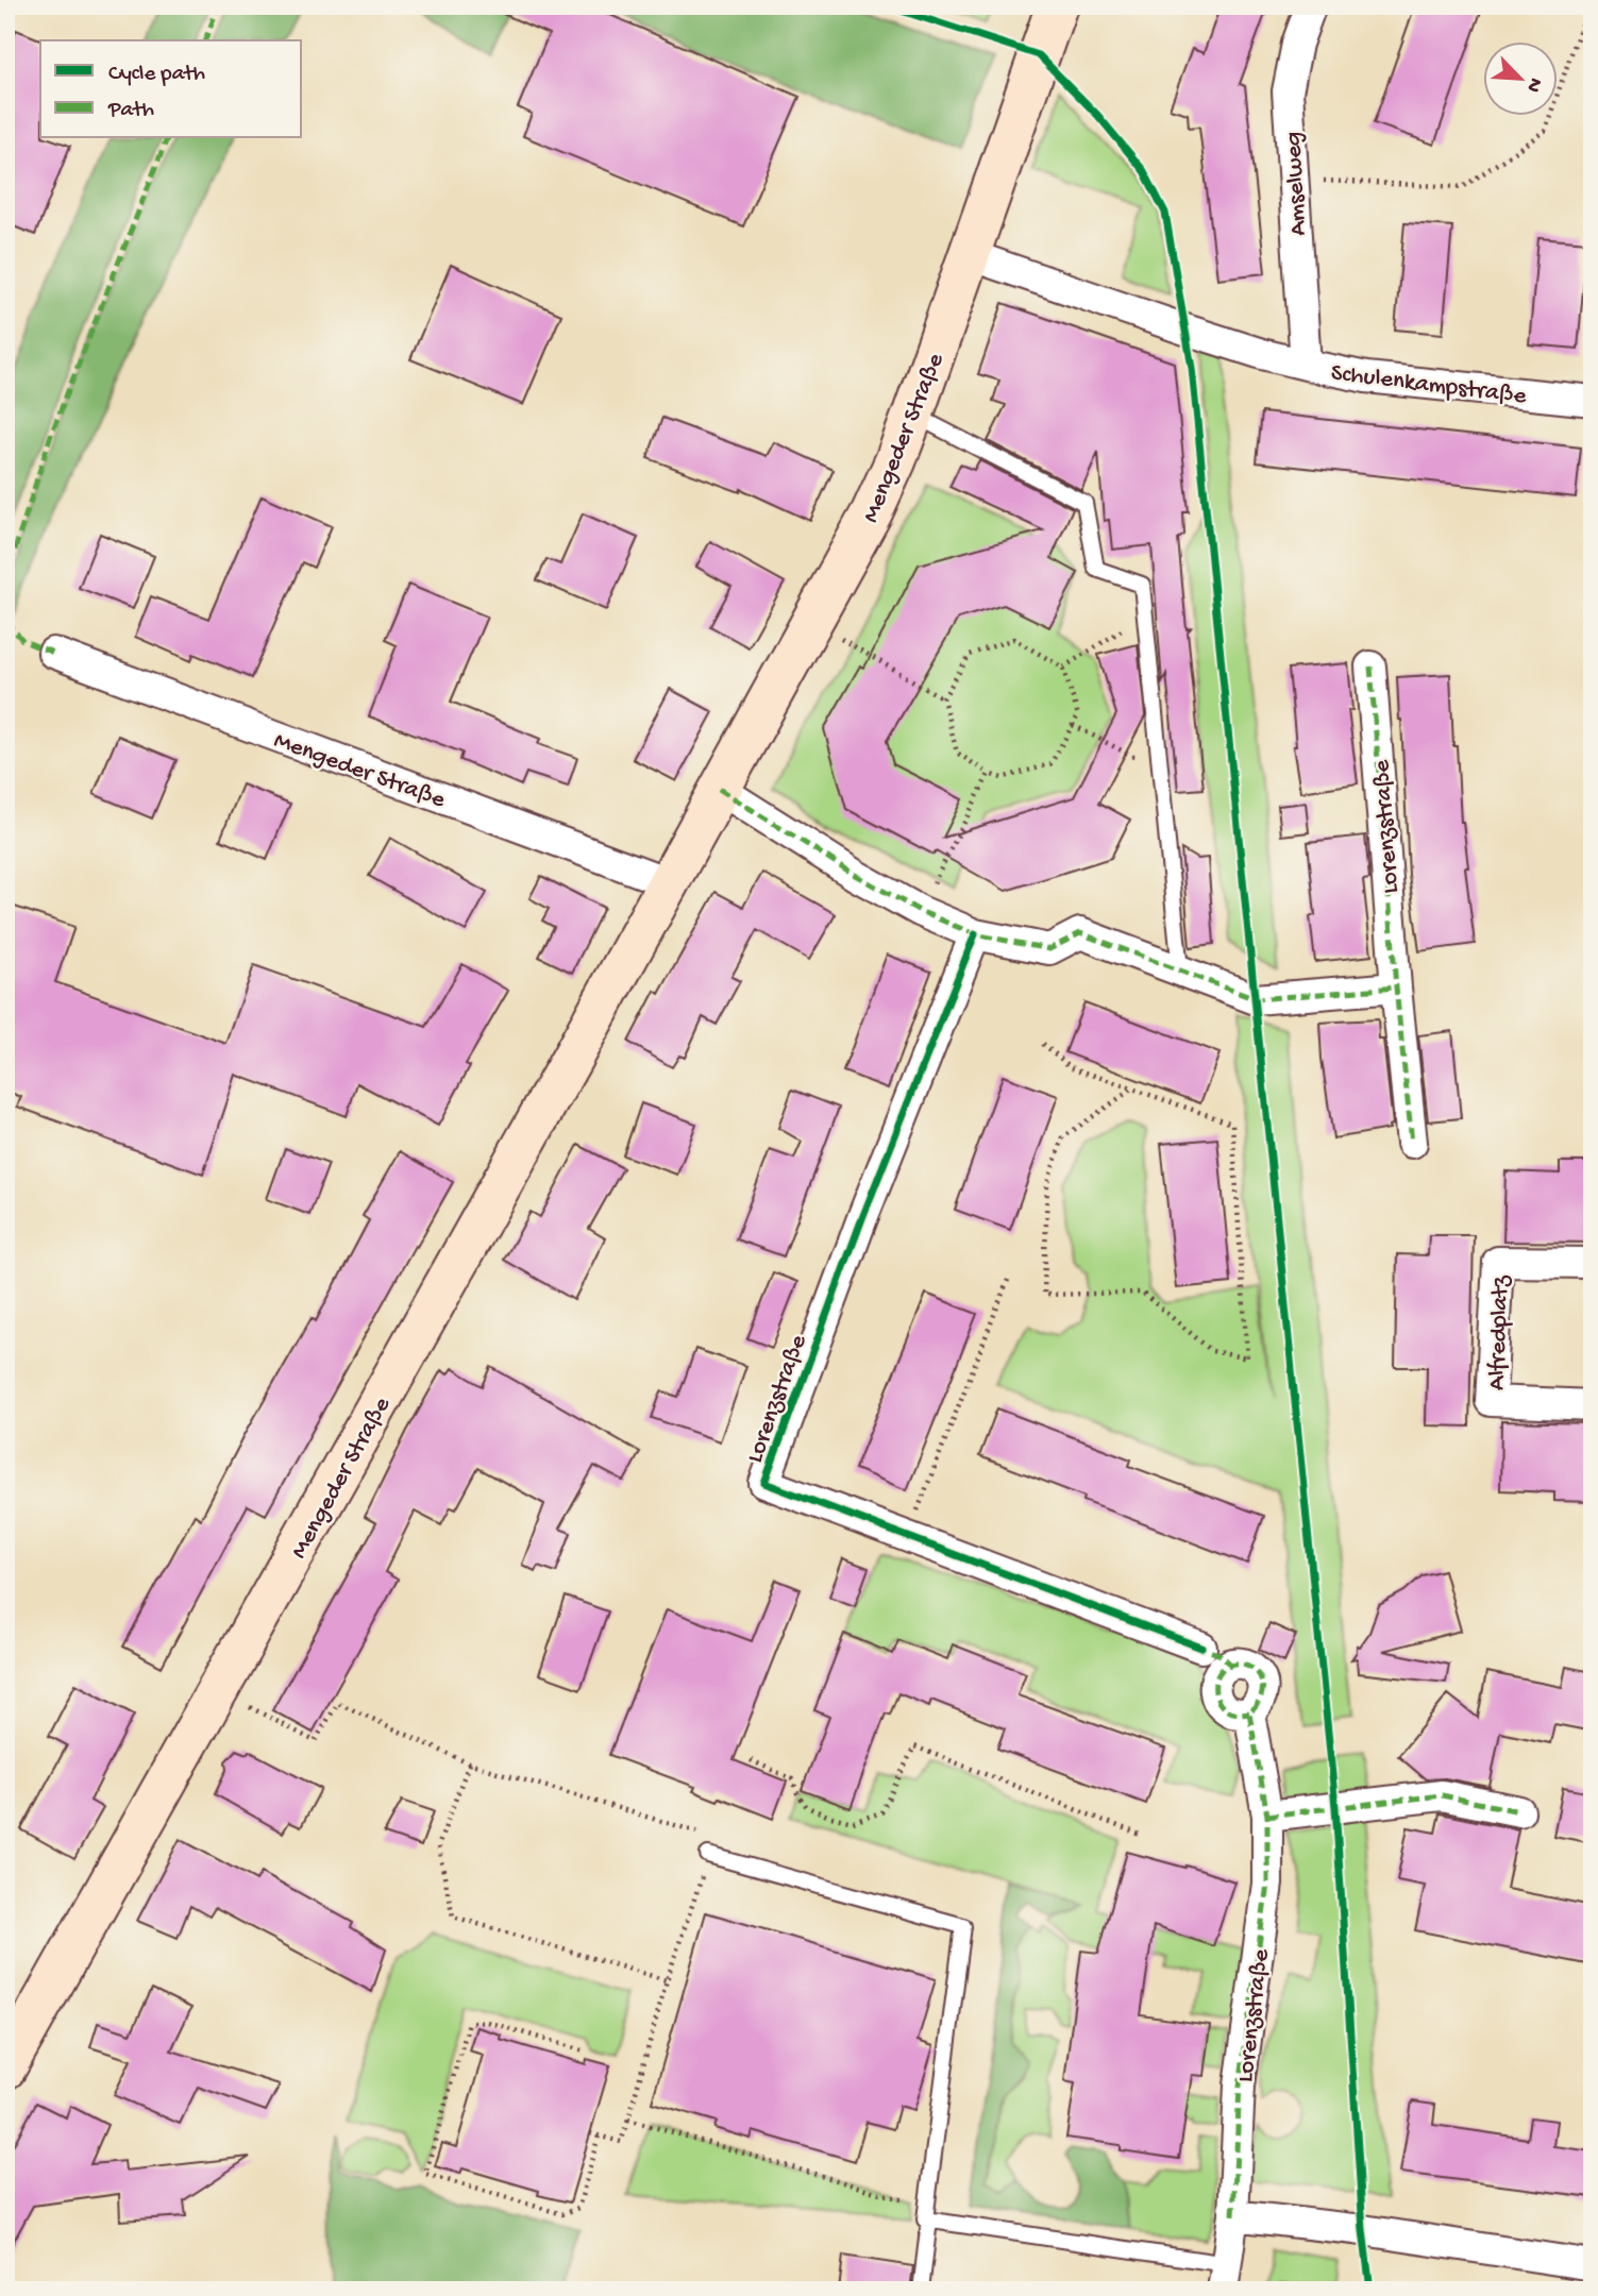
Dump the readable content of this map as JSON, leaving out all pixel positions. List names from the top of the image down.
{
  "streets": {
    "main road": ["Mengeder Straße"],
    "street": [
      "Amselweg",
      "Schulenkampstraße",
      "Lorenzstraße",
      "Alfredplatz"
    ]
  },
  "crossings": [
    ["Amselweg", "Schulenkampstraße"],
    ["Schulenkampstraße", "Mengeder Straße"]
  ],
  "legend": ["Cycle path", "Path"],
  "north": "bottom right"
}
